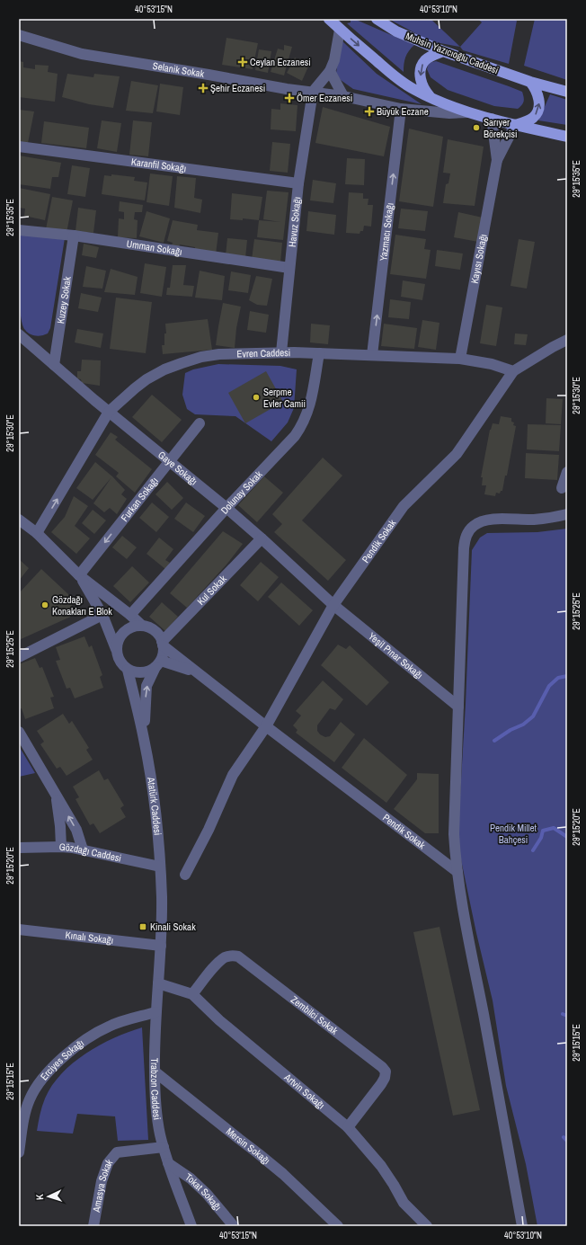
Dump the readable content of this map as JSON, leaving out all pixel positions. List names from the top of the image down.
{
  "streets": {
    "main road": ["Muhsin Yazıcıoğlu Caddesi"],
    "street": [
      "Selanik Sokak",
      "Karanfil Sokağı",
      "Havuz Sokağı",
      "Yazmacı Sokağı",
      "Umman Sokağı",
      "Kayısı Sokağı",
      "Kuzey Sokak",
      "Evren Caddesi",
      "Gaye Sokağı",
      "Dolunay Sokak",
      "Furkan Sokağı",
      "Pendik Sokak",
      "Kul Sokak",
      "Yeşil Pınar Sokağı",
      "Atatürk Caddesi",
      "Gözdağı Caddesi",
      "Kınalı Sokağı",
      "Zembilci Sokak",
      "Erciyes Sokağı",
      "Trabzon Caddesi",
      "Artvin Sokağı",
      "Mersin Sokağı",
      "Amasya Sokak",
      "Tokat Sokağı"
    ]
  },
  "crossings": [
    ["Selanik Sokak", "Havuz Sokağı"],
    ["Selanik Sokak", "Yazmacı Sokağı"],
    ["Karanfil Sokağı", "Havuz Sokağı"],
    ["Havuz Sokağı", "Umman Sokağı"],
    ["Havuz Sokağı", "Evren Caddesi"],
    ["Yazmacı Sokağı", "Evren Caddesi"],
    ["Umman Sokağı", "Kuzey Sokak"],
    ["Kayısı Sokağı", "Evren Caddesi"],
    ["Kuzey Sokak", "Gaye Sokağı"],
    ["Evren Caddesi", "Gaye Sokağı"],
    ["Evren Caddesi", "Dolunay Sokak"],
    ["Evren Caddesi", "Pendik Sokak"],
    ["Gaye Sokağı", "Dolunay Sokak"],
    ["Gaye Sokağı", "Furkan Sokağı"],
    ["Gaye Sokağı", "Pendik Sokak"],
    ["Gaye Sokağı", "Kul Sokak"],
    ["Gaye Sokağı", "Yeşil Pınar Sokağı"],
    ["Pendik Sokak", "Kul Sokak"],
    ["Pendik Sokak", "Yeşil Pınar Sokağı"],
    ["Pendik Sokak", "Atatürk Caddesi"],
    ["Kul Sokak", "Atatürk Caddesi"],
    ["Atatürk Caddesi", "Gözdağı Caddesi"],
    ["Atatürk Caddesi", "Kınalı Sokağı"],
    ["Atatürk Caddesi", "Trabzon Caddesi"],
    ["Kınalı Sokağı", "Trabzon Caddesi"],
    ["Zembilci Sokak", "Artvin Sokağı"],
    ["Erciyes Sokağı", "Trabzon Caddesi"],
    ["Trabzon Caddesi", "Artvin Sokağı"],
    ["Trabzon Caddesi", "Mersin Sokağı"],
    ["Trabzon Caddesi", "Amasya Sokak"],
    ["Trabzon Caddesi", "Tokat Sokağı"]
  ],
  "one_way": ["Yazmacı Sokağı", "Furkan Sokağı"],
  "parks": ["Pendik Millet Bahçesi"],
  "places": {
    "health": [
      "Ceylan Eczanesi",
      "Şehir Eczanesi",
      "Ömer Eczanesi",
      "Büyük Eczane"
    ],
    "other": ["Sarıyer Börekçisi", "Serpme Evler Camii", "Gözdağı Konakları E Blok"],
    "transit": ["Kinali Sokak"]
  },
  "north": "left",
  "coordinates": [
    "40°53'15\"N",
    "40°53'10\"N",
    "29°15'35\"E",
    "29°15'30\"E",
    "29°15'25\"E",
    "29°15'20\"E",
    "29°15'15\"E"
  ]
}
